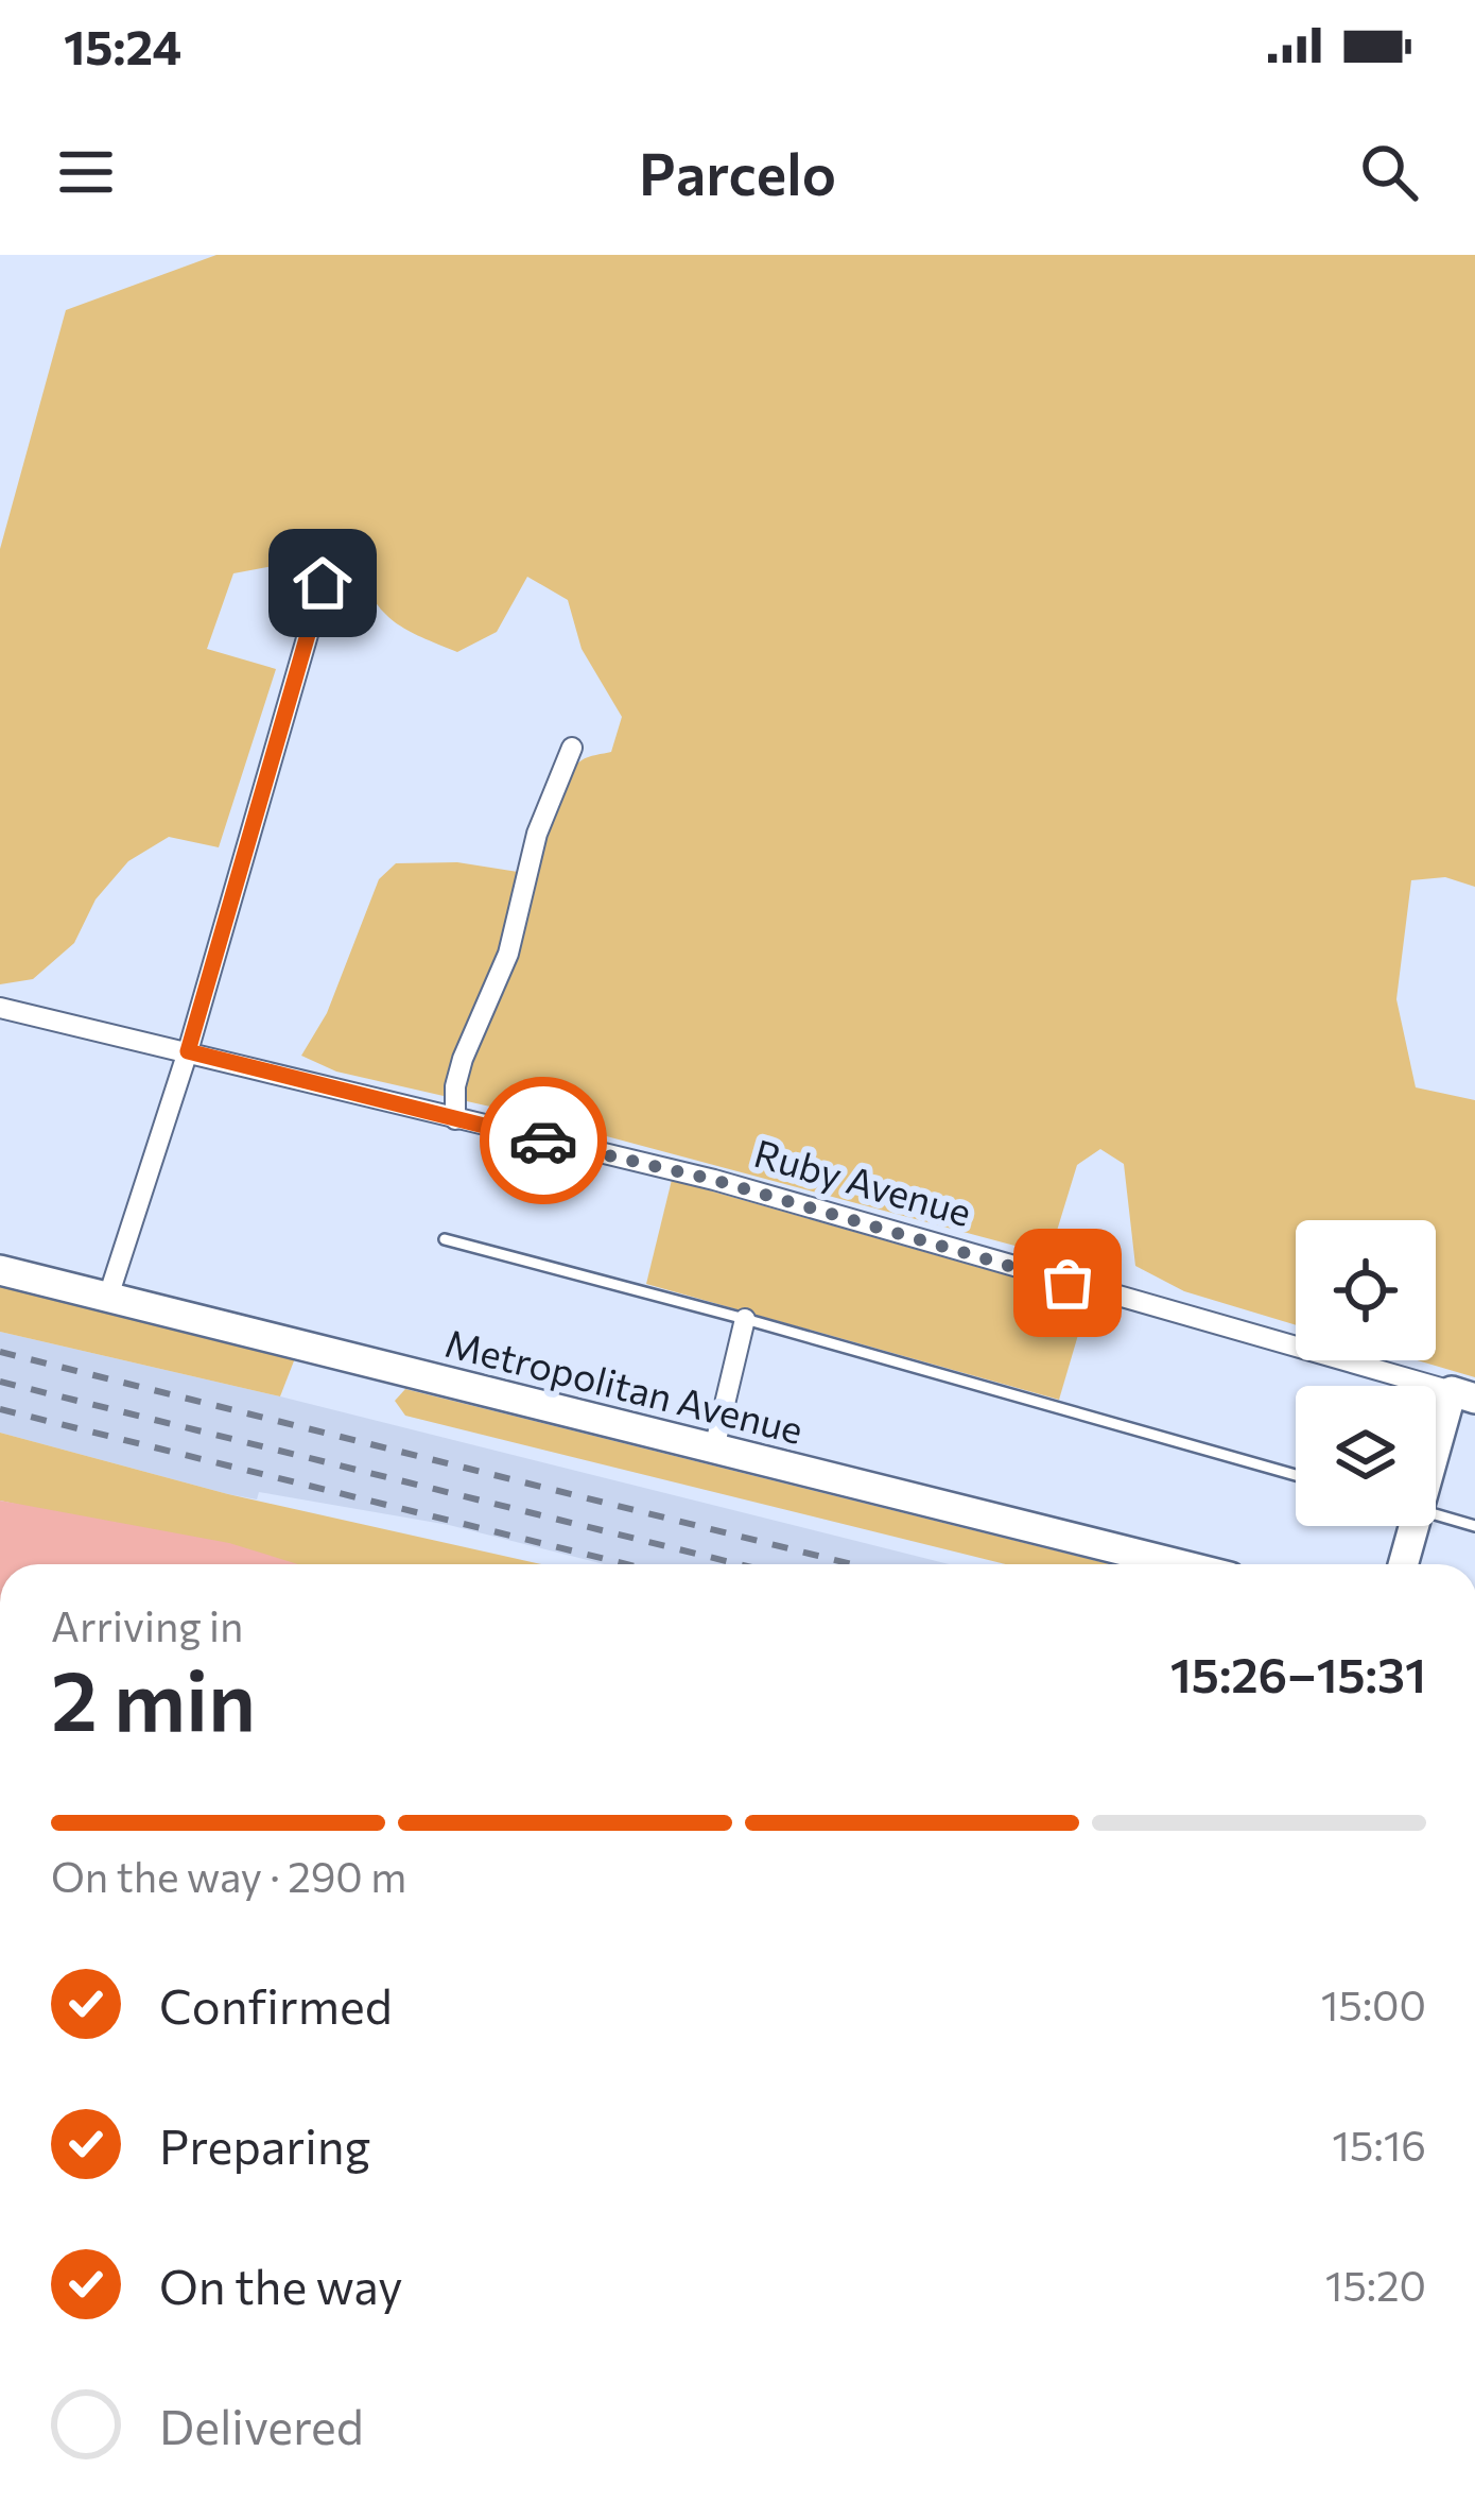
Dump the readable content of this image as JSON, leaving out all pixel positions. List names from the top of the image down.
{
  "streets": {
    "main road": ["Metropolitan Avenue"],
    "street": ["Ruby Avenue"]
  },
  "page": {
    "status": "15:24",
    "header": "Parcelo",
    "heading": ["2 min", "Arriving in", "15:26–15:31"],
    "bar": "On the way · 290 m",
    "list": [
      ["Confirmed", "15:00"],
      ["Preparing", "15:16"],
      ["On the way", "15:20"],
      "Delivered"
    ]
  }
}
